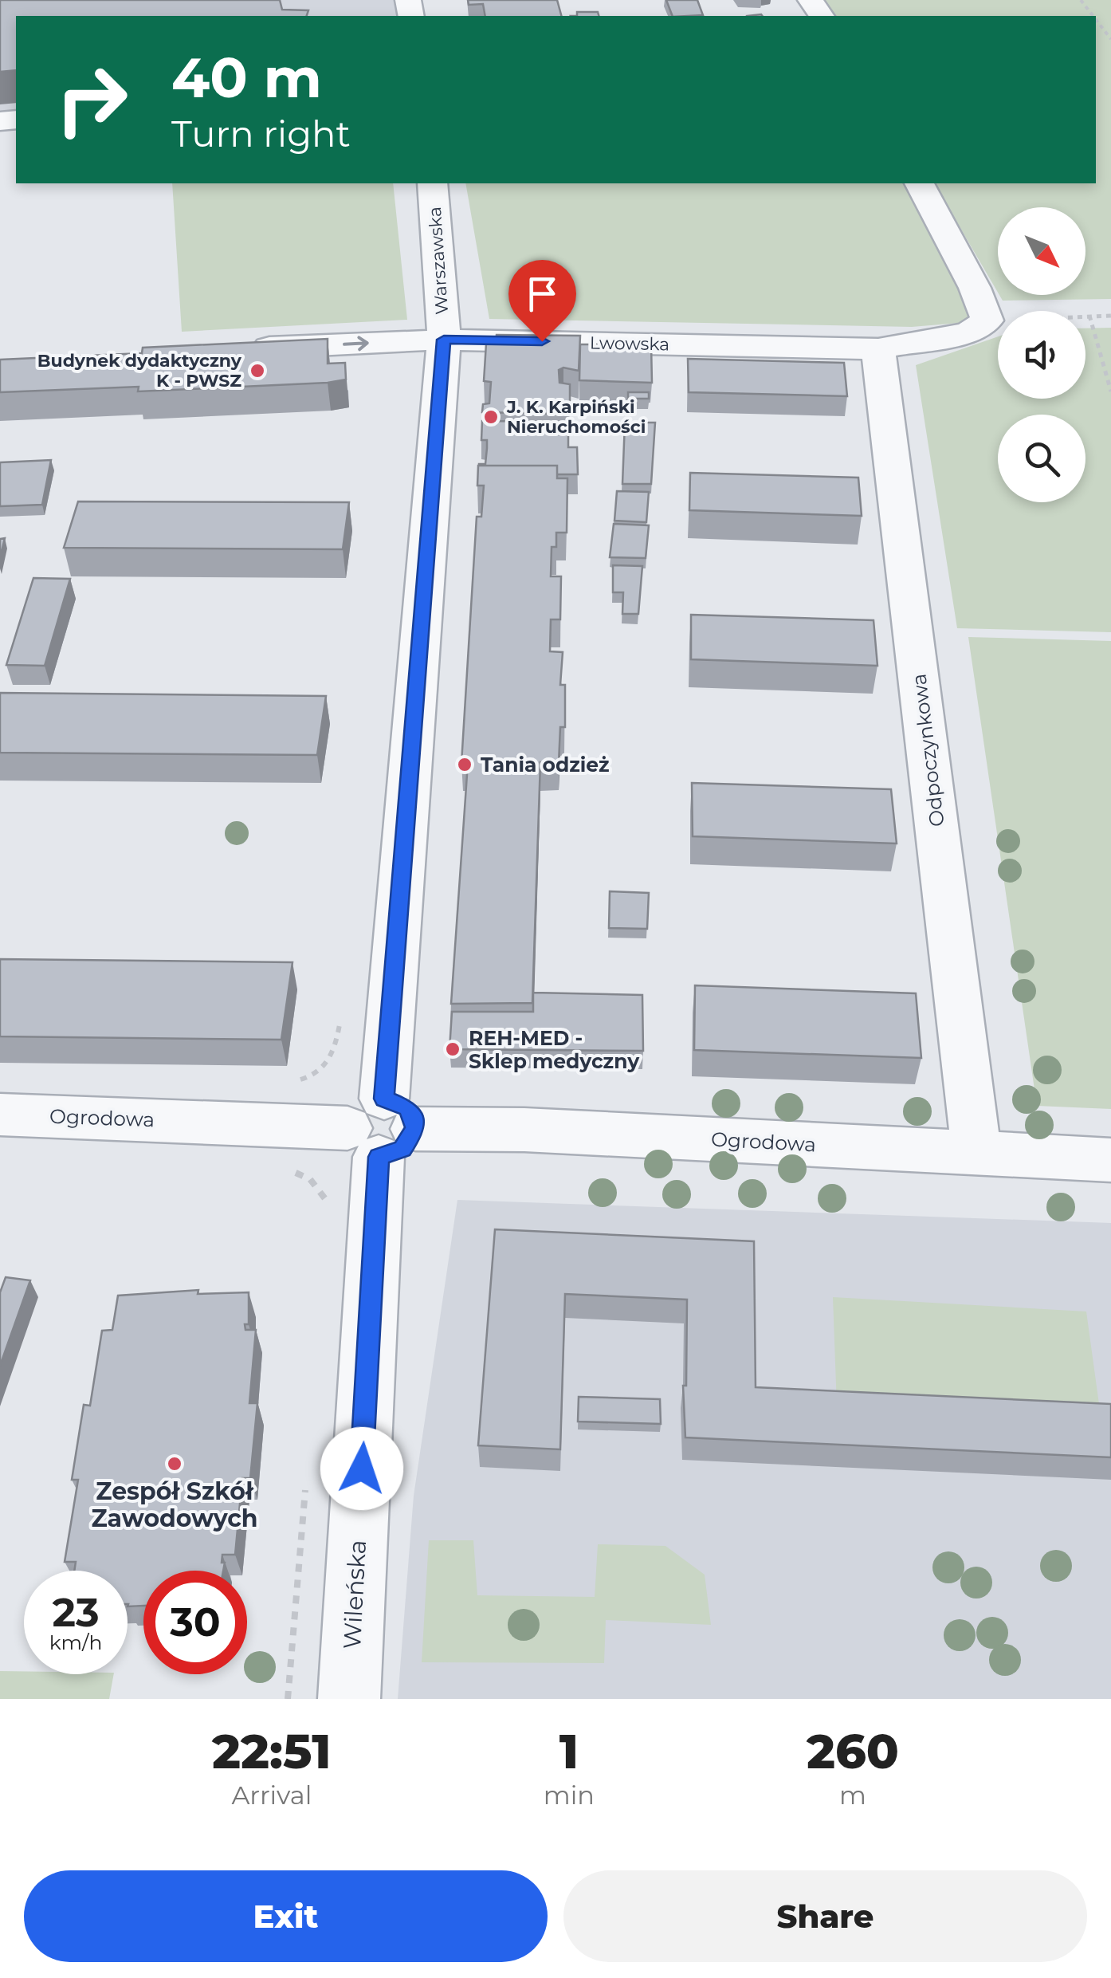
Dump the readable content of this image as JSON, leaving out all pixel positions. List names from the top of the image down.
{
  "streets": {
    "street": [
      "Warszawska",
      "Lwowska",
      "Odpoczynkowa",
      "Ogrodowa",
      "Wileńska"
    ]
  },
  "crossings": [
    ["Warszawska", "Lwowska"],
    ["Warszawska", "Wileńska"],
    ["Lwowska", "Odpoczynkowa"],
    ["Lwowska", "Wileńska"],
    ["Odpoczynkowa", "Ogrodowa"],
    ["Ogrodowa", "Wileńska"]
  ],
  "places": [
    "Budynek dydaktyczny K - PWSZ",
    "J. K. Karpiński Nieruchomości",
    "Tania odzież",
    "REH-MED - Sklep medyczny",
    "Zespół Szkół Zawodowych"
  ],
  "north": "bottom right",
  "page": {
    "turn": ["40 m", "Turn right"],
    "speed": "23 km/h",
    "limit": "30",
    "eta": [
      "22:51",
      "Arrival",
      "1",
      "min",
      "260",
      "m"
    ],
    "buttons": ["Exit", "Share"]
  }
}
